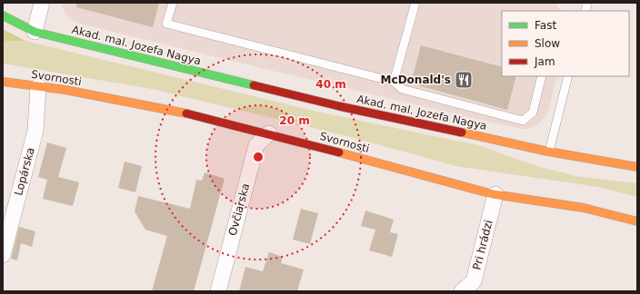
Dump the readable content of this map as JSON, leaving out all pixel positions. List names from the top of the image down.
{
  "streets": {
    "street": [
      "Akad. mal. Jozefa Nagya",
      "Svornosti",
      "Lopárska",
      "Ovčiarska",
      "Pri hrádzi"
    ]
  },
  "crossings": [
    ["Svornosti", "Lopárska"],
    ["Svornosti", "Ovčiarska"],
    ["Svornosti", "Pri hrádzi"]
  ],
  "places": {
    "restaurant": ["McDonald's"]
  },
  "legend": ["Fast", "Slow", "Jam"],
  "rings": ["40 m", "20 m"]
}
